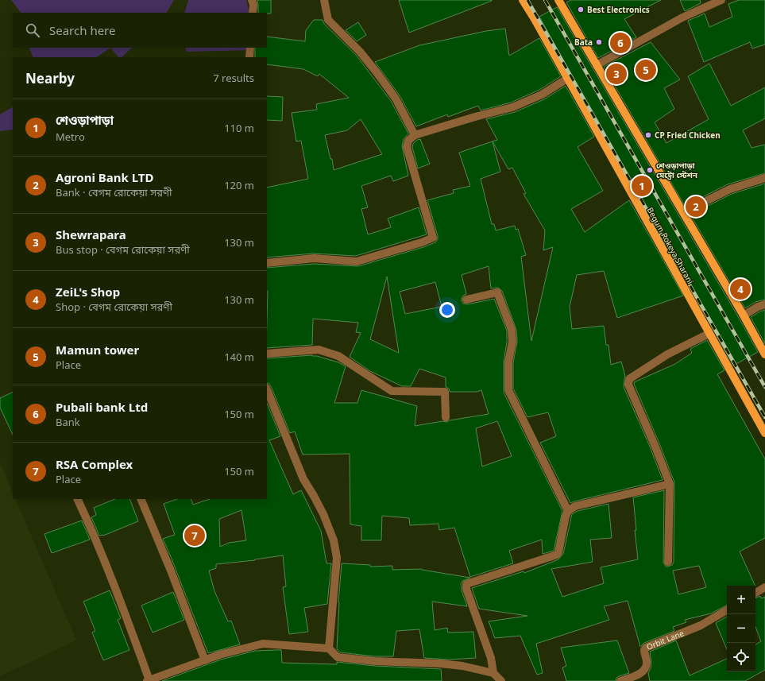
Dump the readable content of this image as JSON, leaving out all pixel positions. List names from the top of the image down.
{
  "streets": {
    "main road": ["Begum Rokeya Sharani"],
    "street": ["Orbit Lane"]
  },
  "places": [
    "Best Electronics",
    "Bata",
    "CP Fried Chicken",
    "শেওড়াপাড়া মেট্রো স্টেশন"
  ],
  "page": {
    "search": "Search here",
    "pins": [
      "6",
      "5",
      "3",
      "1",
      "2",
      "4",
      "7"
    ],
    "heading": ["Nearby", "7 results"],
    "list": [
      {
        "mark": "1",
        "name": "শেওড়াপাড়া",
        "note": "Metro",
        "value": "110 m"
      },
      {
        "mark": "2",
        "name": "Agroni Bank LTD",
        "note": "Bank · বেগম রোকেয়া সরণী",
        "value": "120 m"
      },
      {
        "mark": "3",
        "name": "Shewrapara",
        "note": "Bus stop · বেগম রোকেয়া সরণী",
        "value": "130 m"
      },
      {
        "mark": "4",
        "name": "ZeiL's Shop",
        "note": "Shop · বেগম রোকেয়া সরণী",
        "value": "130 m"
      },
      {
        "mark": "5",
        "name": "Mamun tower",
        "note": "Place",
        "value": "140 m"
      },
      {
        "mark": "6",
        "name": "Pubali bank Ltd",
        "note": "Bank",
        "value": "150 m"
      },
      {
        "mark": "7",
        "name": "RSA Complex",
        "note": "Place",
        "value": "150 m"
      }
    ],
    "map_buttons": ["+", "−"]
  }
}
